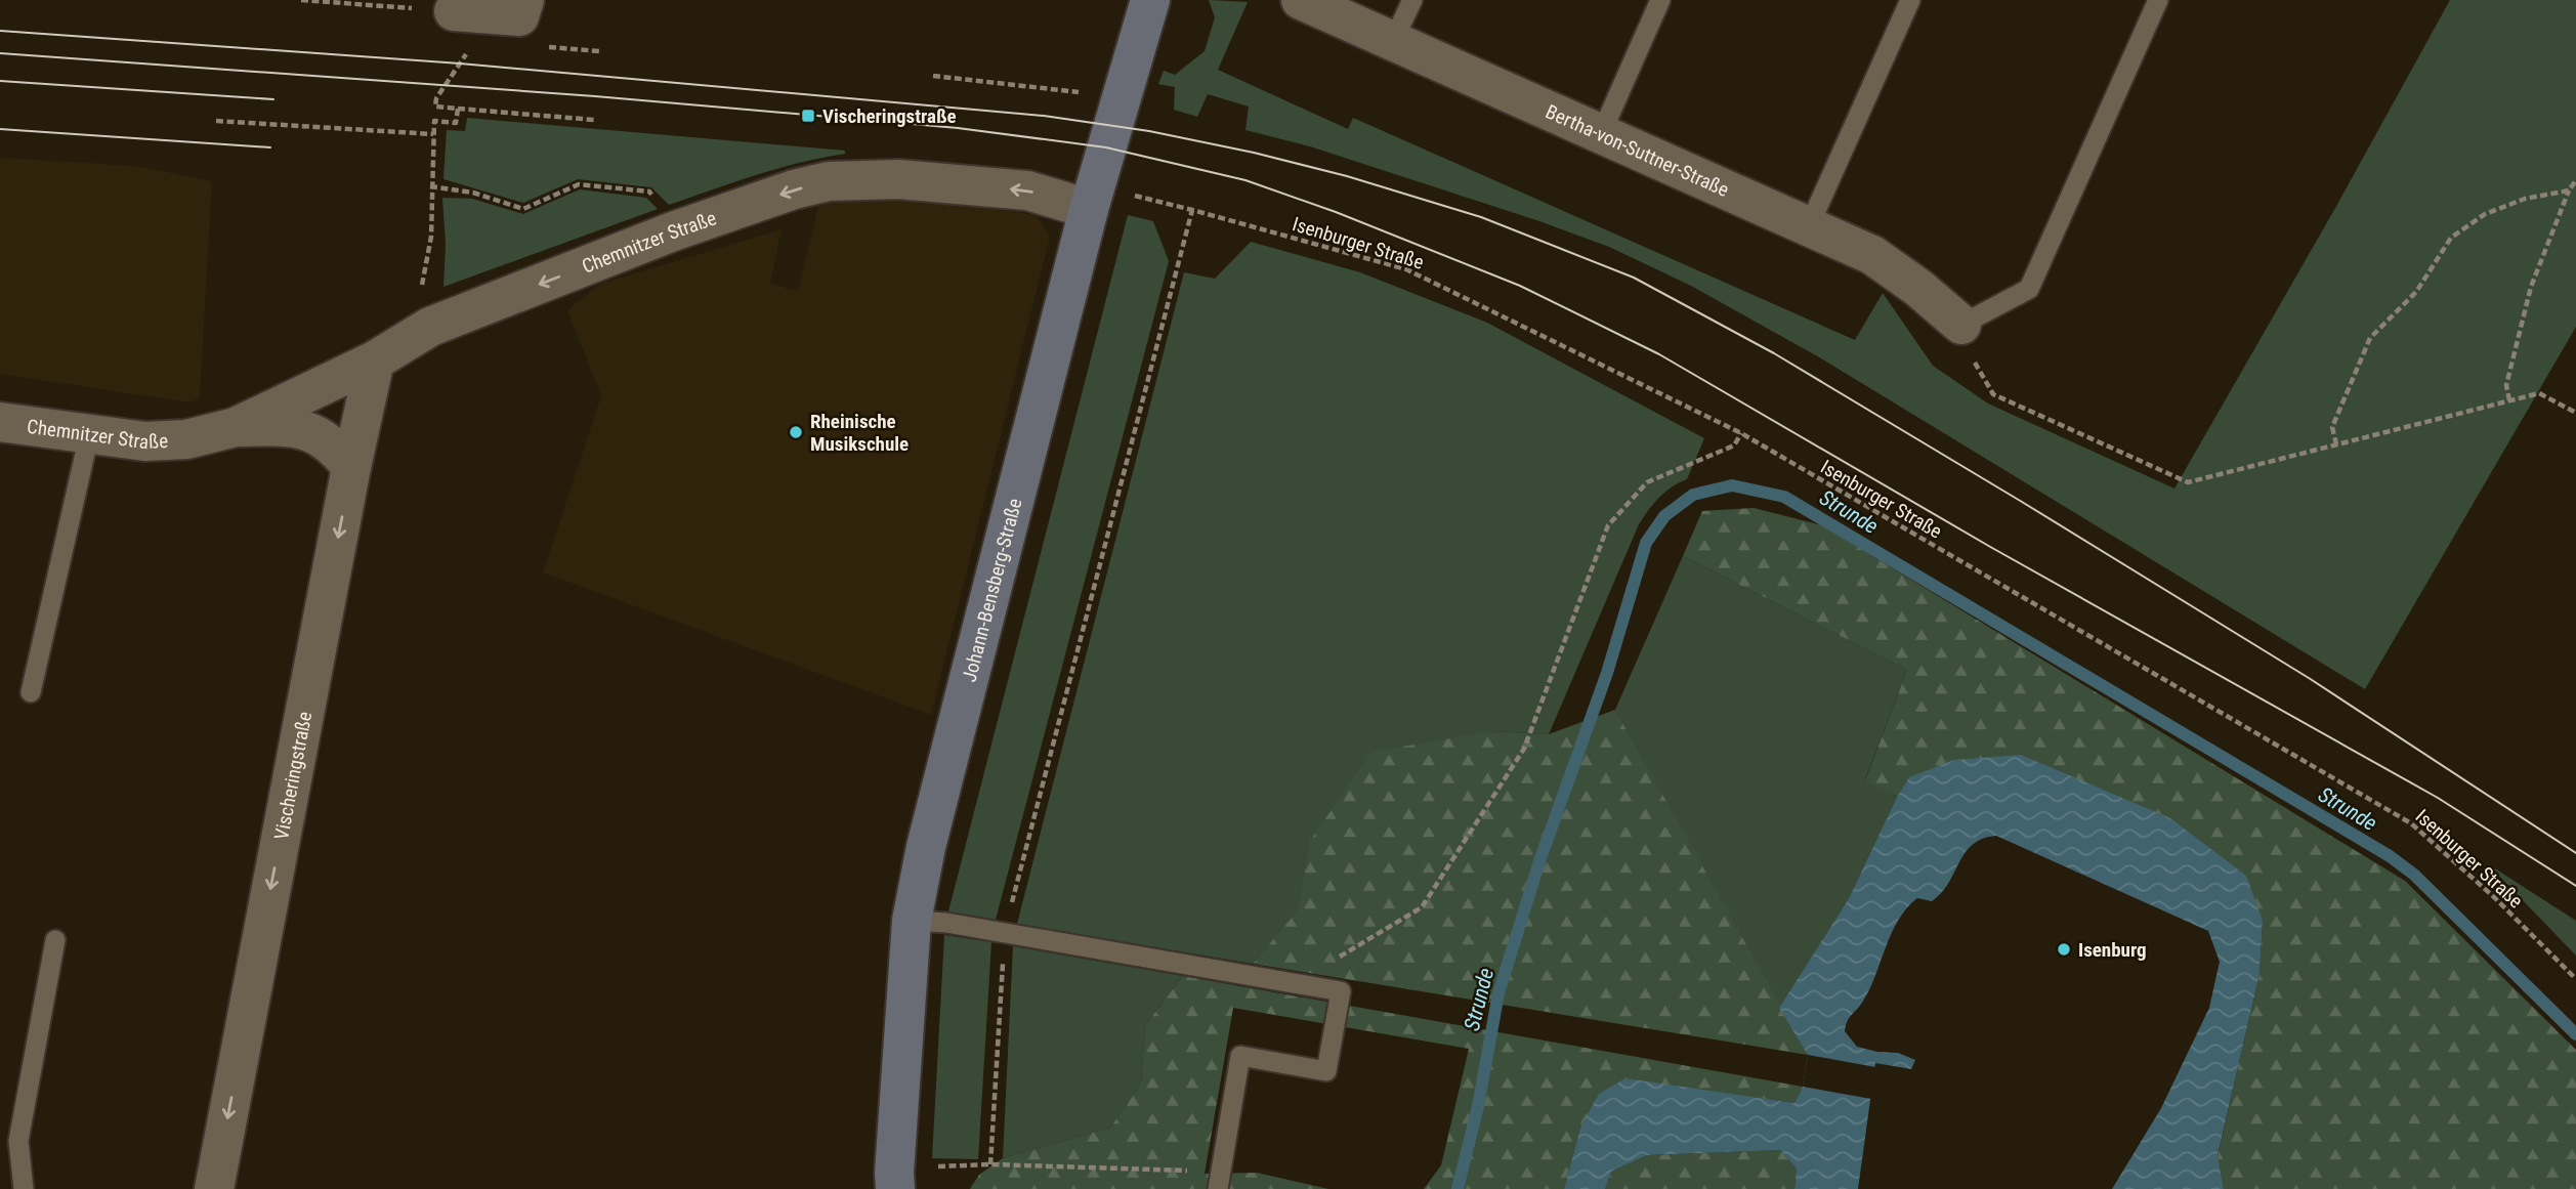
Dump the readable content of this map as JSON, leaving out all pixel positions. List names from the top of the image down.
{
  "streets": {
    "street": [
      "Bertha-von-Suttner-Straße",
      "Chemnitzer Straße",
      "Johann-Bensberg-Straße",
      "Vischeringstraße"
    ],
    "path": ["Isenburger Straße"]
  },
  "crossings": [
    ["Chemnitzer Straße", "Isenburger Straße"],
    ["Chemnitzer Straße", "Johann-Bensberg-Straße"],
    ["Chemnitzer Straße", "Vischeringstraße"],
    ["Isenburger Straße", "Johann-Bensberg-Straße"]
  ],
  "one_way": ["Chemnitzer Straße", "Vischeringstraße"],
  "water": ["Strunde"],
  "places": {
    "transit": ["Vischeringstraße"],
    "other": ["Rheinische Musikschule", "Isenburg"]
  }
}
